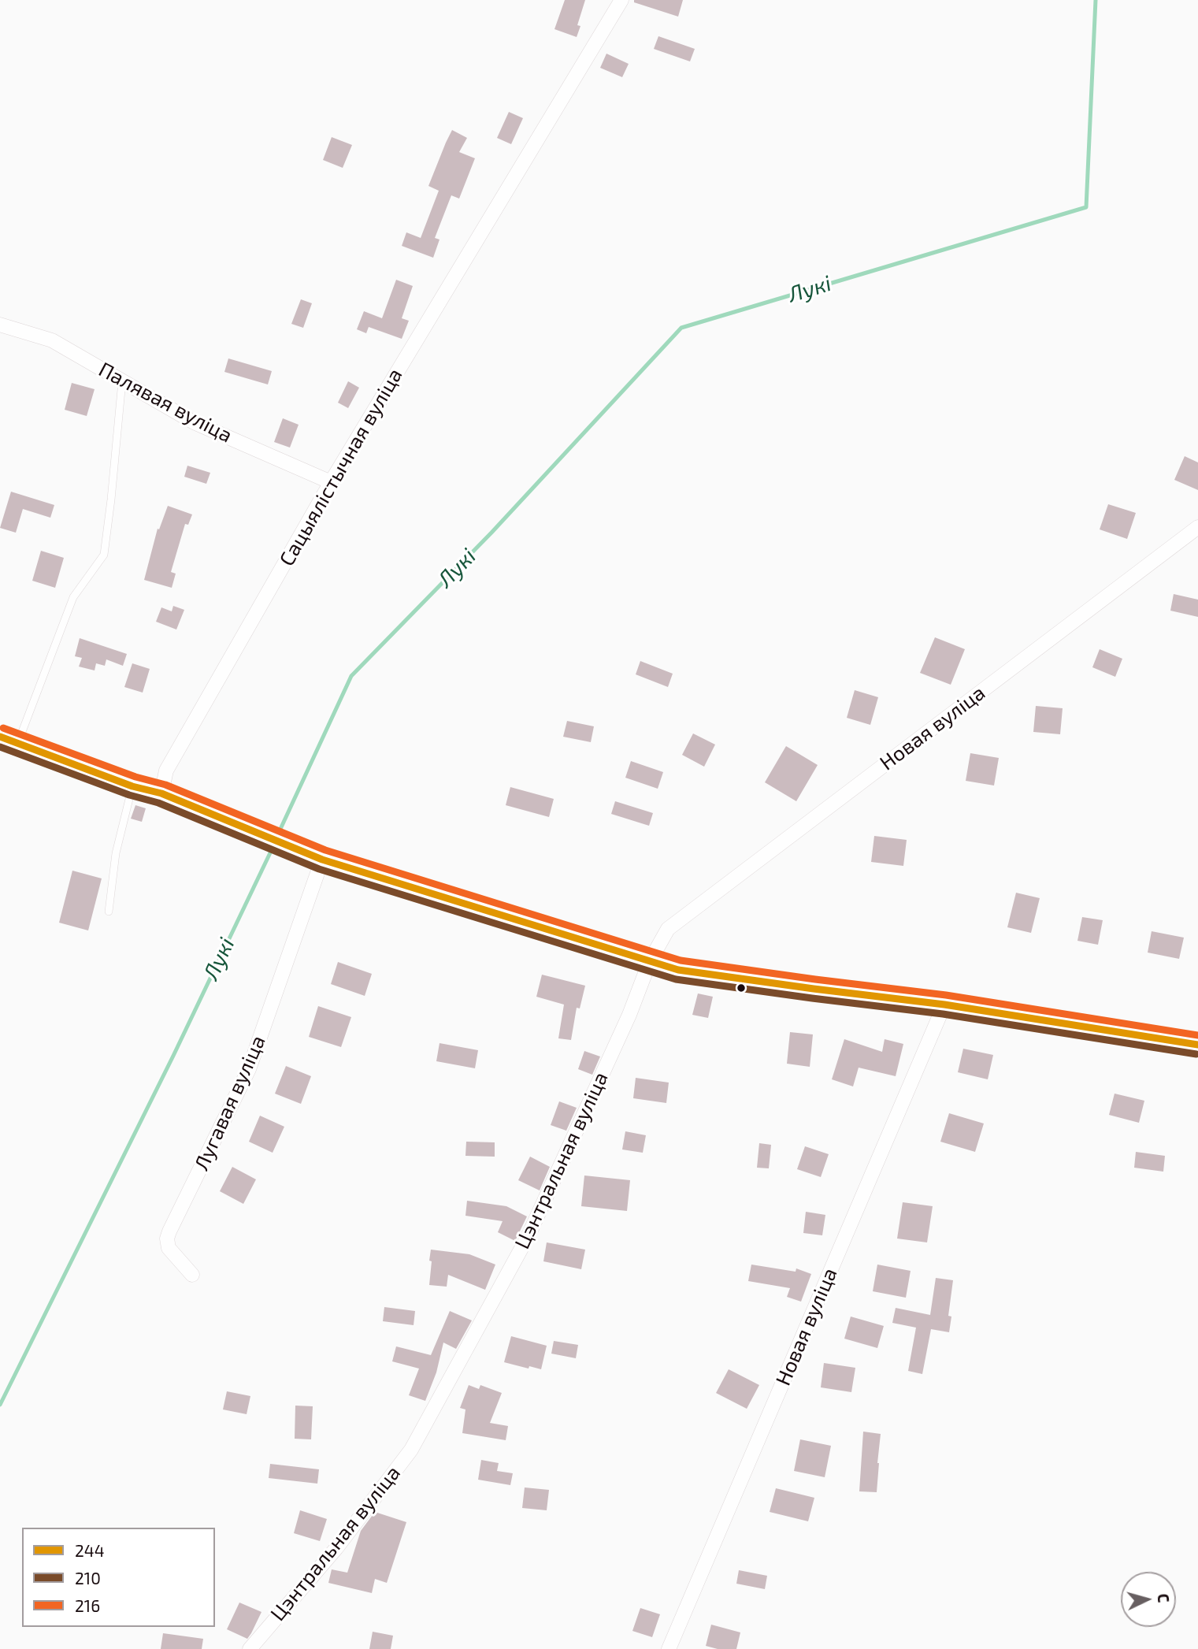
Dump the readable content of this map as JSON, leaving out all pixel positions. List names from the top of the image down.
{
  "streets": {
    "street": [
      "Палявая вуліца",
      "Сацыялістычная вуліца",
      "Новая вуліца",
      "Лугавая вуліца",
      "Цэнтральная вуліца"
    ]
  },
  "crossings": [
    ["Палявая вуліца", "Сацыялістычная вуліца"],
    ["Новая вуліца", "Цэнтральная вуліца"]
  ],
  "water": ["Лукі"],
  "lines": ["transit line 216", "transit line 244", "transit line 210"],
  "legend": ["244", "210", "216"],
  "north": "right"
}
